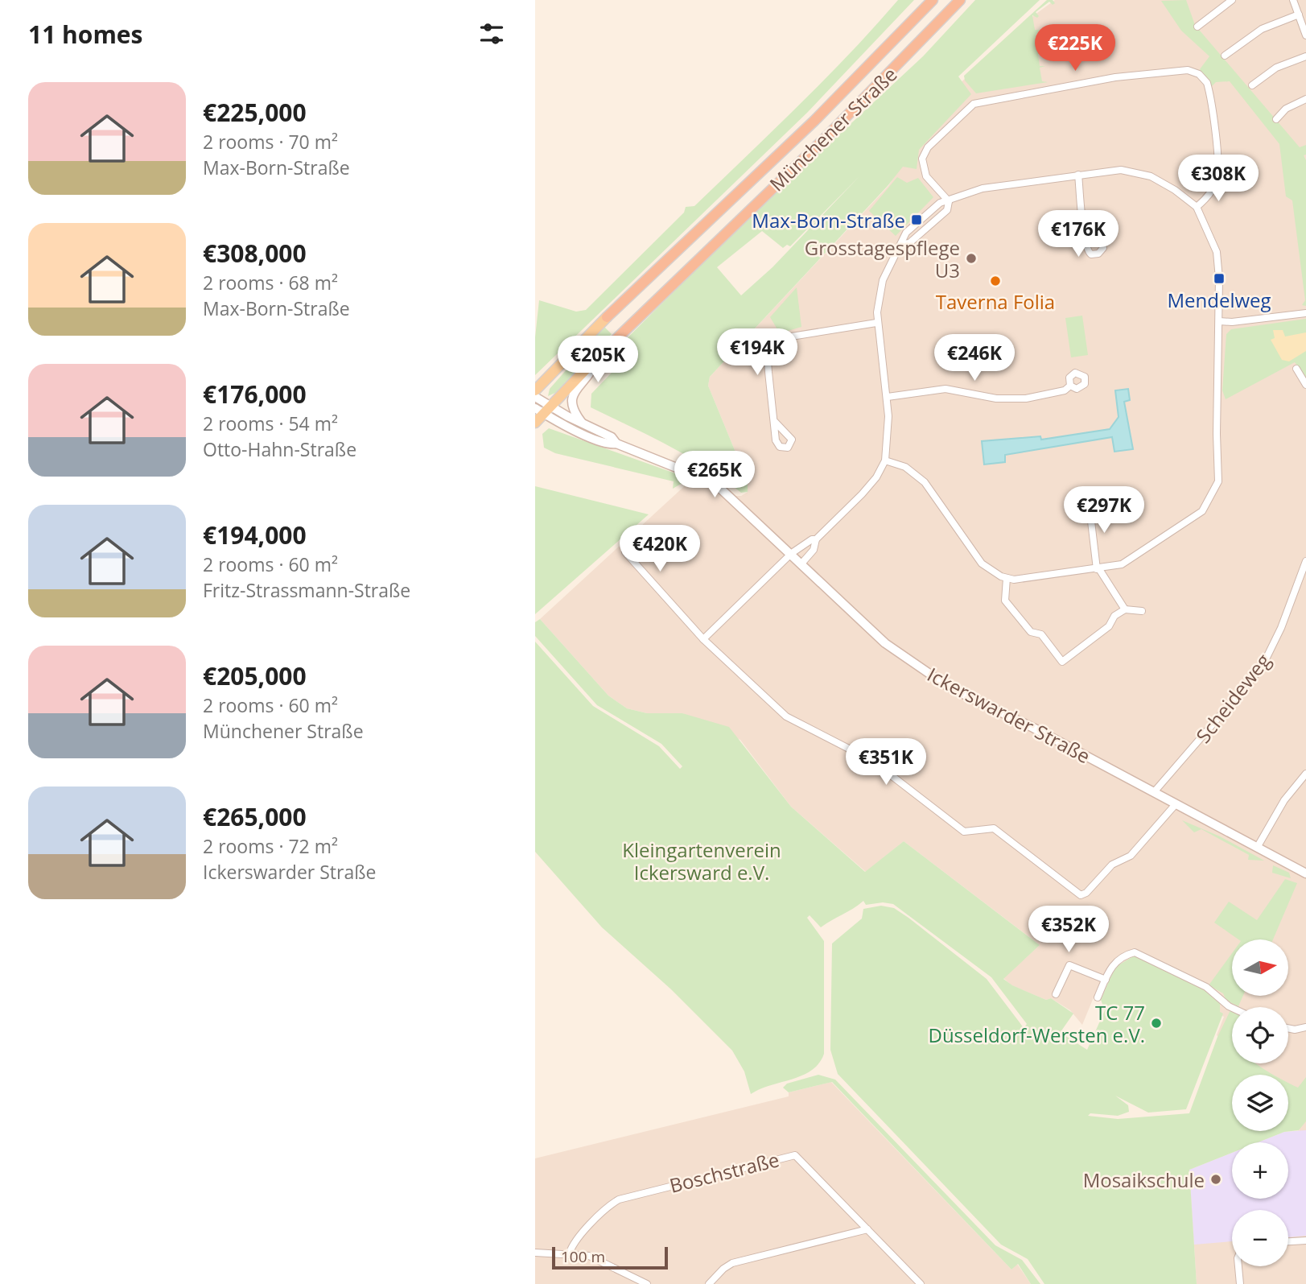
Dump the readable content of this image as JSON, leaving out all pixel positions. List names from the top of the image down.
{
  "streets": {
    "highway": ["Münchener Straße"],
    "main road": ["Ickerswarder Straße"],
    "street": ["Scheideweg", "Boschstraße"]
  },
  "crossings": [
    ["Münchener Straße", "Ickerswarder Straße"],
    ["Scheideweg", "Ickerswarder Straße"]
  ],
  "parks": ["Kleingartenverein Ickersward e.V."],
  "places": {
    "transit": ["Max-Born-Straße", "Mendelweg"],
    "other": [
      "Grosstagespflege U3",
      "Taverna Folia",
      "TC 77 Düsseldorf-Wersten e.V.",
      "Mosaikschule"
    ]
  },
  "scale_bar": "100 m",
  "north": "right",
  "page": {
    "heading": "11 homes",
    "price": [
      "€225K",
      "€308K",
      "€176K",
      "€194K",
      "€246K",
      "€205K",
      "€265K",
      "€297K",
      "€420K",
      "€351K",
      "€352K"
    ],
    "list": [
      {
        "name": "€225,000",
        "note": "2 rooms · 70 m² · Max-Born-Straße"
      },
      {
        "name": "€308,000",
        "note": "2 rooms · 68 m² · Max-Born-Straße"
      },
      {
        "name": "€176,000",
        "note": "2 rooms · 54 m² · Otto-Hahn-Straße"
      },
      {
        "name": "€194,000",
        "note": "2 rooms · 60 m² · Fritz-Strassmann-Straße"
      },
      {
        "name": "€205,000",
        "note": "2 rooms · 60 m² · Münchener Straße"
      },
      {
        "name": "€265,000",
        "note": "2 rooms · 72 m² · Ickerswarder Straße"
      }
    ],
    "map_buttons": ["+", "−"],
    "scale": "100 m"
  }
}
